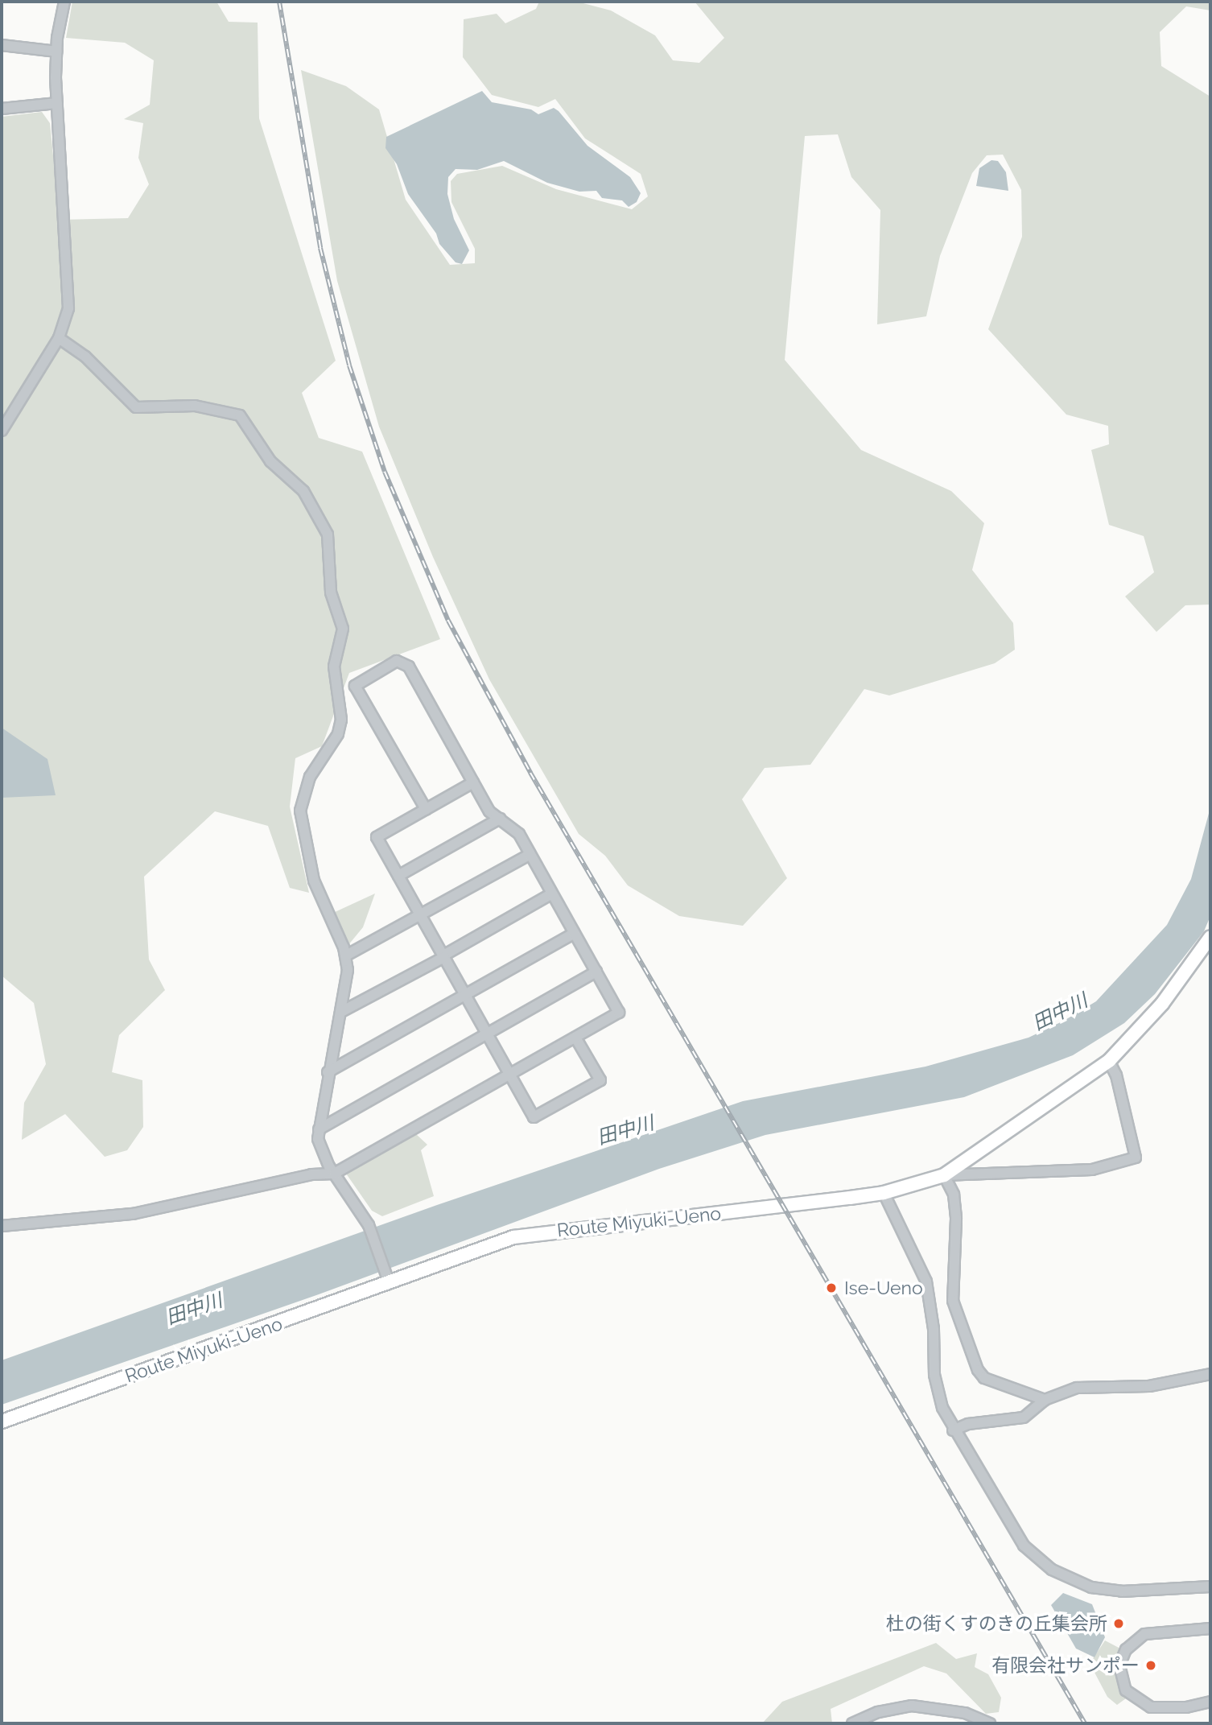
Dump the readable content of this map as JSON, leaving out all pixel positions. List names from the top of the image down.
{
  "streets": {
    "main road": ["Route Miyuki-Ueno"]
  },
  "water": ["田中川"],
  "places": ["Ise-Ueno", "杜の街くすのきの丘集会所", "有限会社サンポー"]
}
